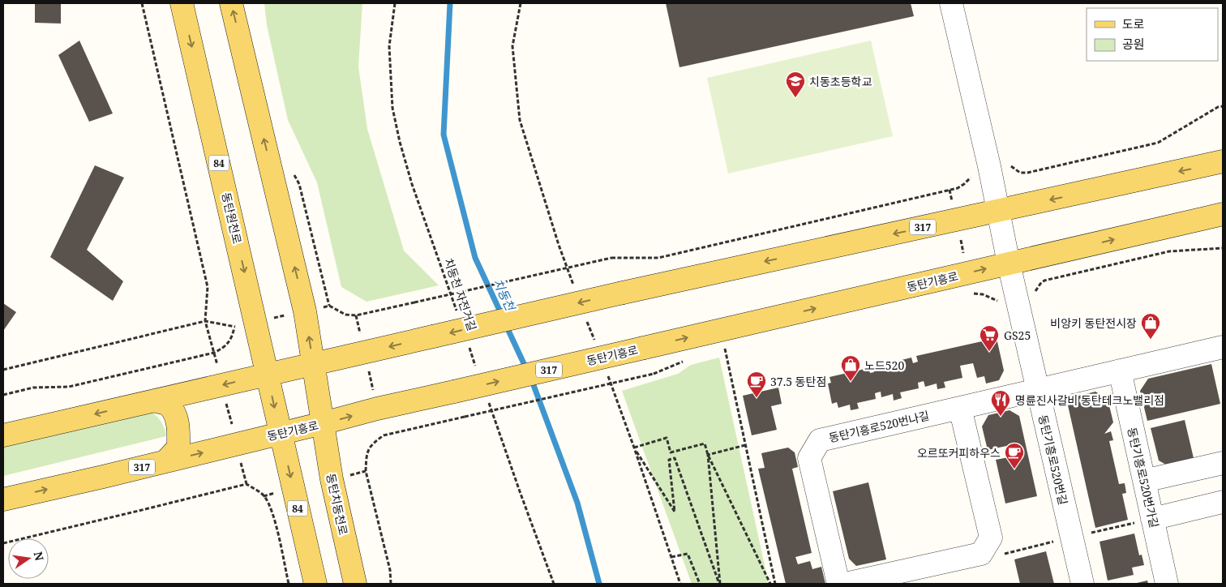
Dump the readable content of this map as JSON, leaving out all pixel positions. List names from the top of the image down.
{
  "streets": {
    "main road": [
      "84",
      "동탄원천로",
      "317",
      "동탄기흥로",
      "동탄치동천로"
    ],
    "street": ["동탄기흥로520번나길", "동탄기흥로520번길", "동탄기흥로520번가길"],
    "path": ["치동천 자전거길"]
  },
  "crossings": [
    ["84", "동탄원천로"],
    ["84", "동탄기흥로"],
    ["동탄원천로", "317"],
    ["동탄원천로", "동탄기흥로"],
    ["317", "동탄기흥로520번길"],
    ["동탄기흥로", "동탄기흥로520번길"],
    ["동탄기흥로", "동탄치동천로"],
    ["동탄기흥로520번나길", "동탄기흥로520번길"]
  ],
  "water": ["치동천"],
  "places": {
    "school or university": ["치동초등학교"],
    "shop": ["비앙키 동탄전시장", "노드520"],
    "supermarket": ["GS25"],
    "cafe": ["37.5 동탄점", "오르또커피하우스"],
    "restaurant": ["명륜진사갈비 동탄테크노밸리점"]
  },
  "legend": ["도로", "공원"],
  "north": "right"
}
